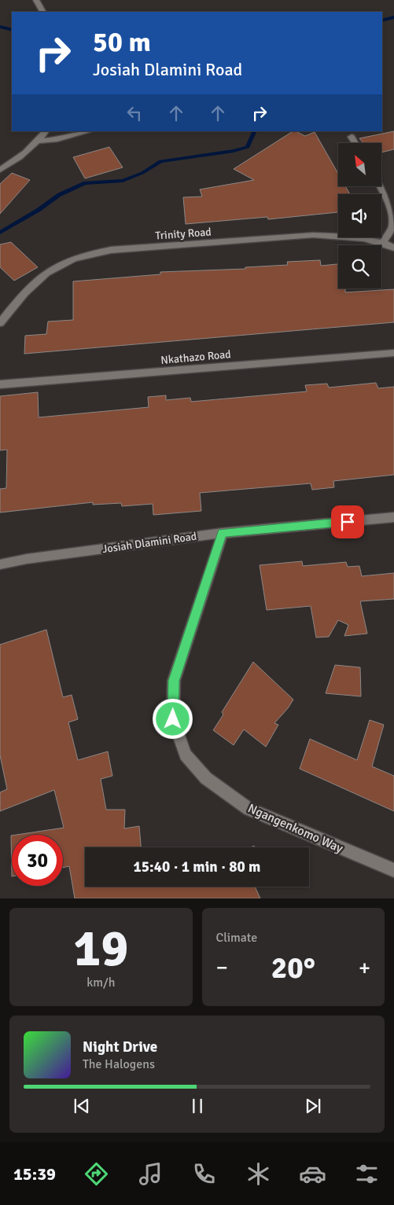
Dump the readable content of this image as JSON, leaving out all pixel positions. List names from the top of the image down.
{
  "streets": {
    "street": [
      "Trinity Road",
      "Nkathazo Road",
      "Josiah Dlamini Road",
      "Ngangenkomo Way"
    ]
  },
  "crossings": [
    ["Josiah Dlamini Road", "Ngangenkomo Way"]
  ],
  "north": "top left",
  "page": {
    "turn": ["50 m", "Josiah Dlamini Road"],
    "limit": "30",
    "trip": "15:40 · 1 min · 80 m",
    "tile": [
      ["19", "km/h"],
      "Climate"
    ],
    "heat": ["−", "20°", "+"],
    "song": ["Night Drive", "The Halogens"],
    "tabs": "15:39"
  }
}
